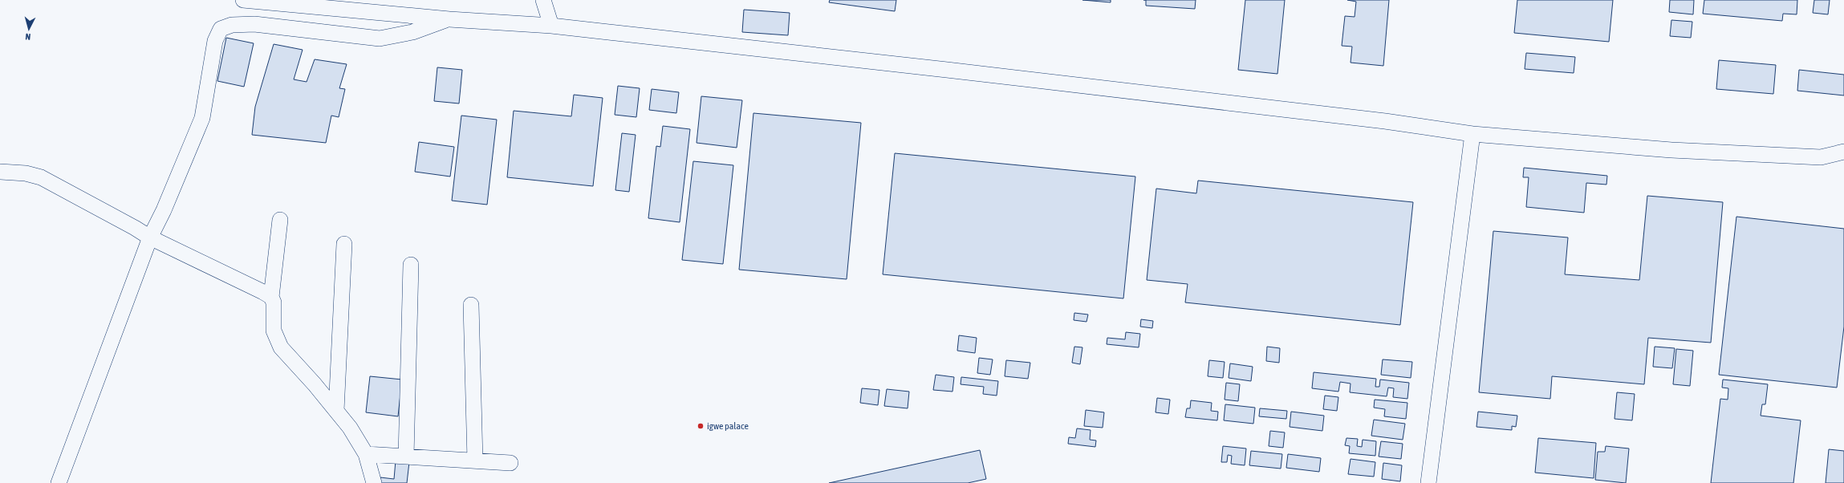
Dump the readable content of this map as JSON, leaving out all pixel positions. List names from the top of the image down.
{
  "places": ["igwe palace"],
  "north": "bottom"
}
